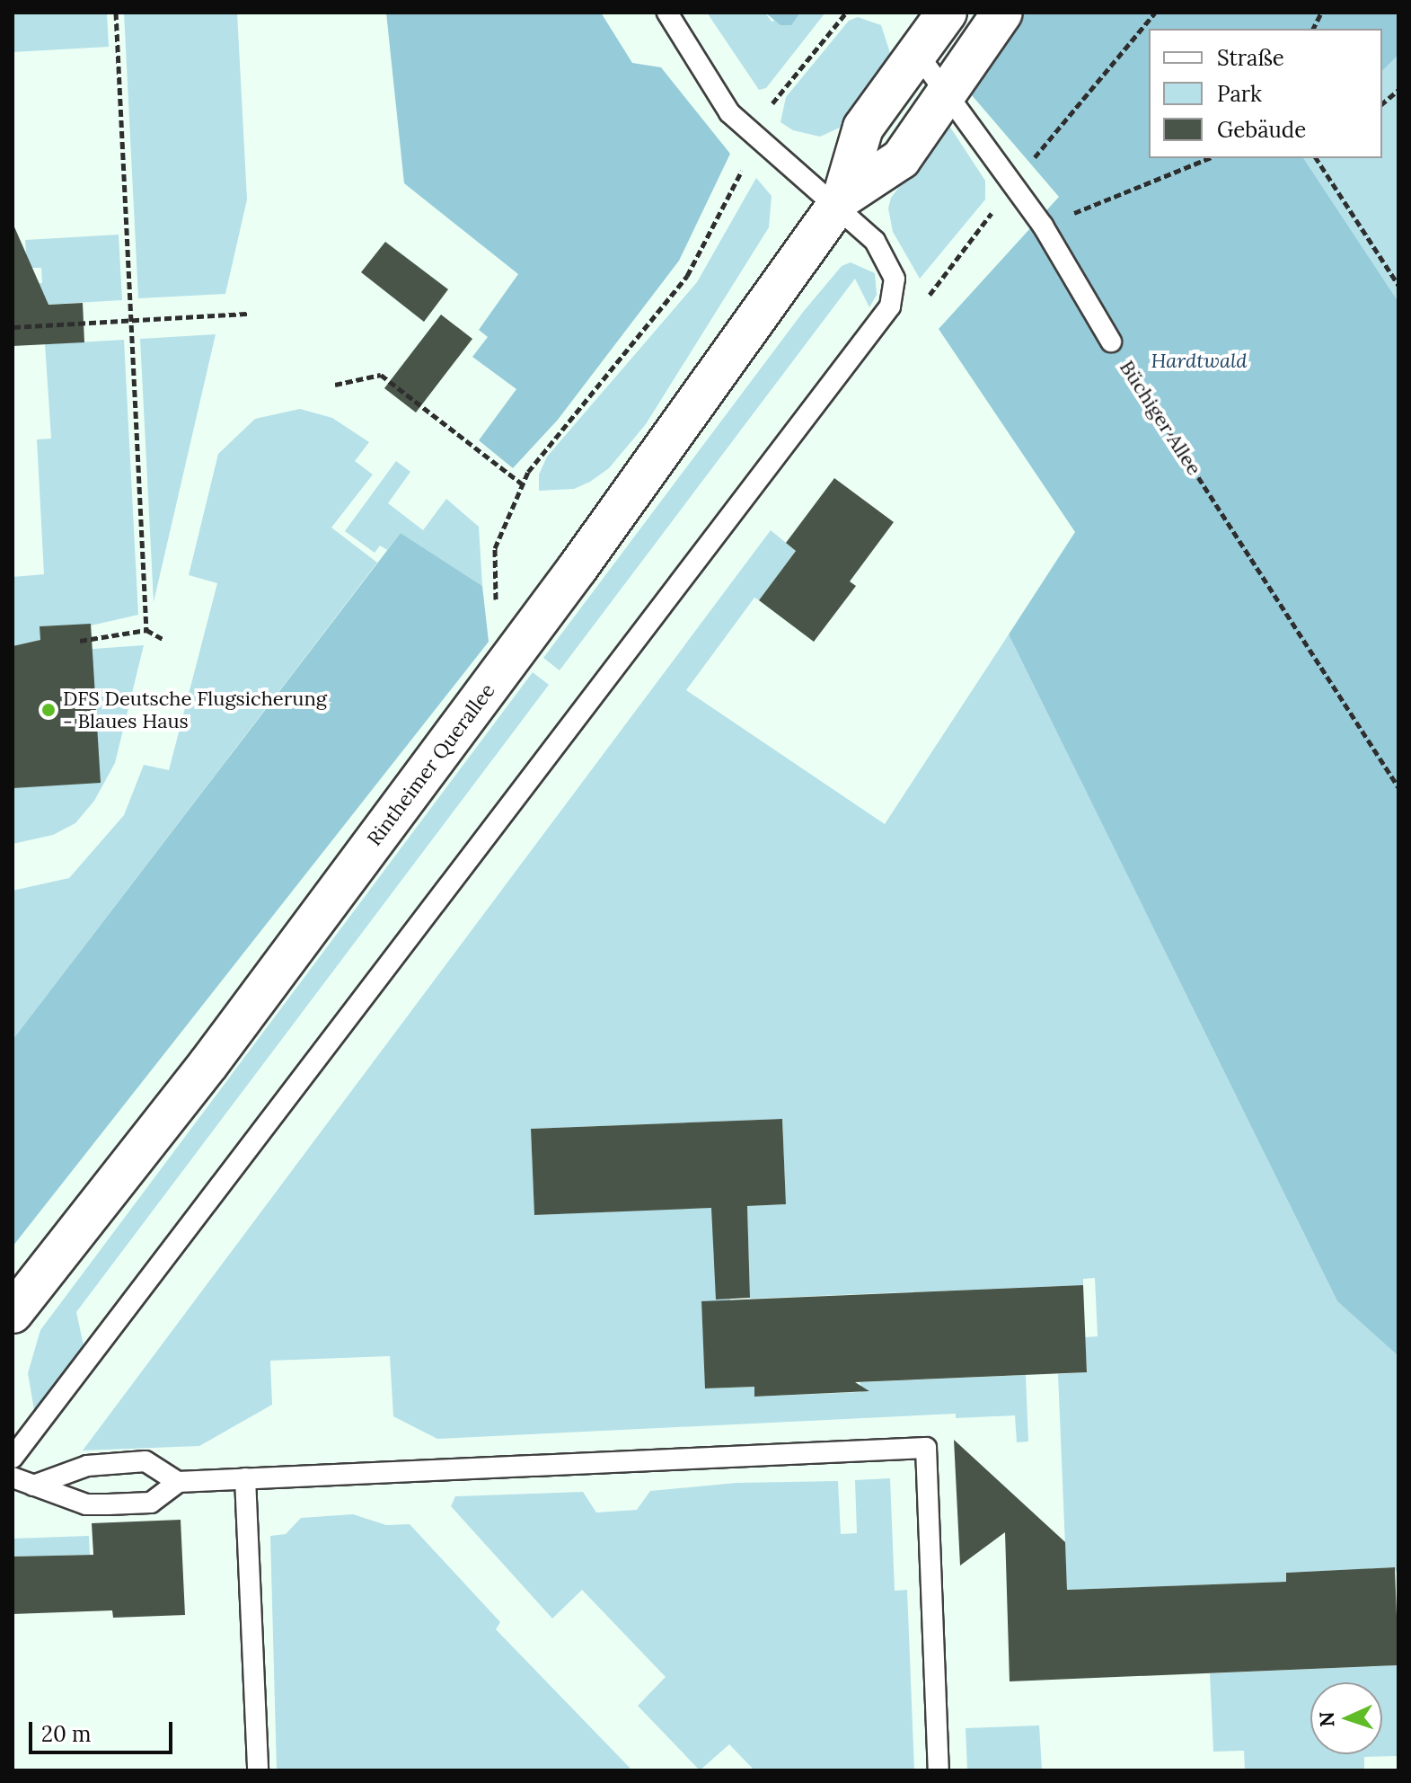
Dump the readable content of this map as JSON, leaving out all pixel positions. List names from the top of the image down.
{
  "streets": {
    "street": ["Rintheimer Querallee"],
    "lane": ["Büchiger Allee"]
  },
  "crossings": [
    ["Büchiger Allee", "Rintheimer Querallee"]
  ],
  "parks": ["Hardtwald"],
  "places": ["DFS Deutsche Flugsicherung - Blaues Haus"],
  "legend": ["Straße", "Park", "Gebäude"],
  "scale_bar": "20 m",
  "north": "left"
}
